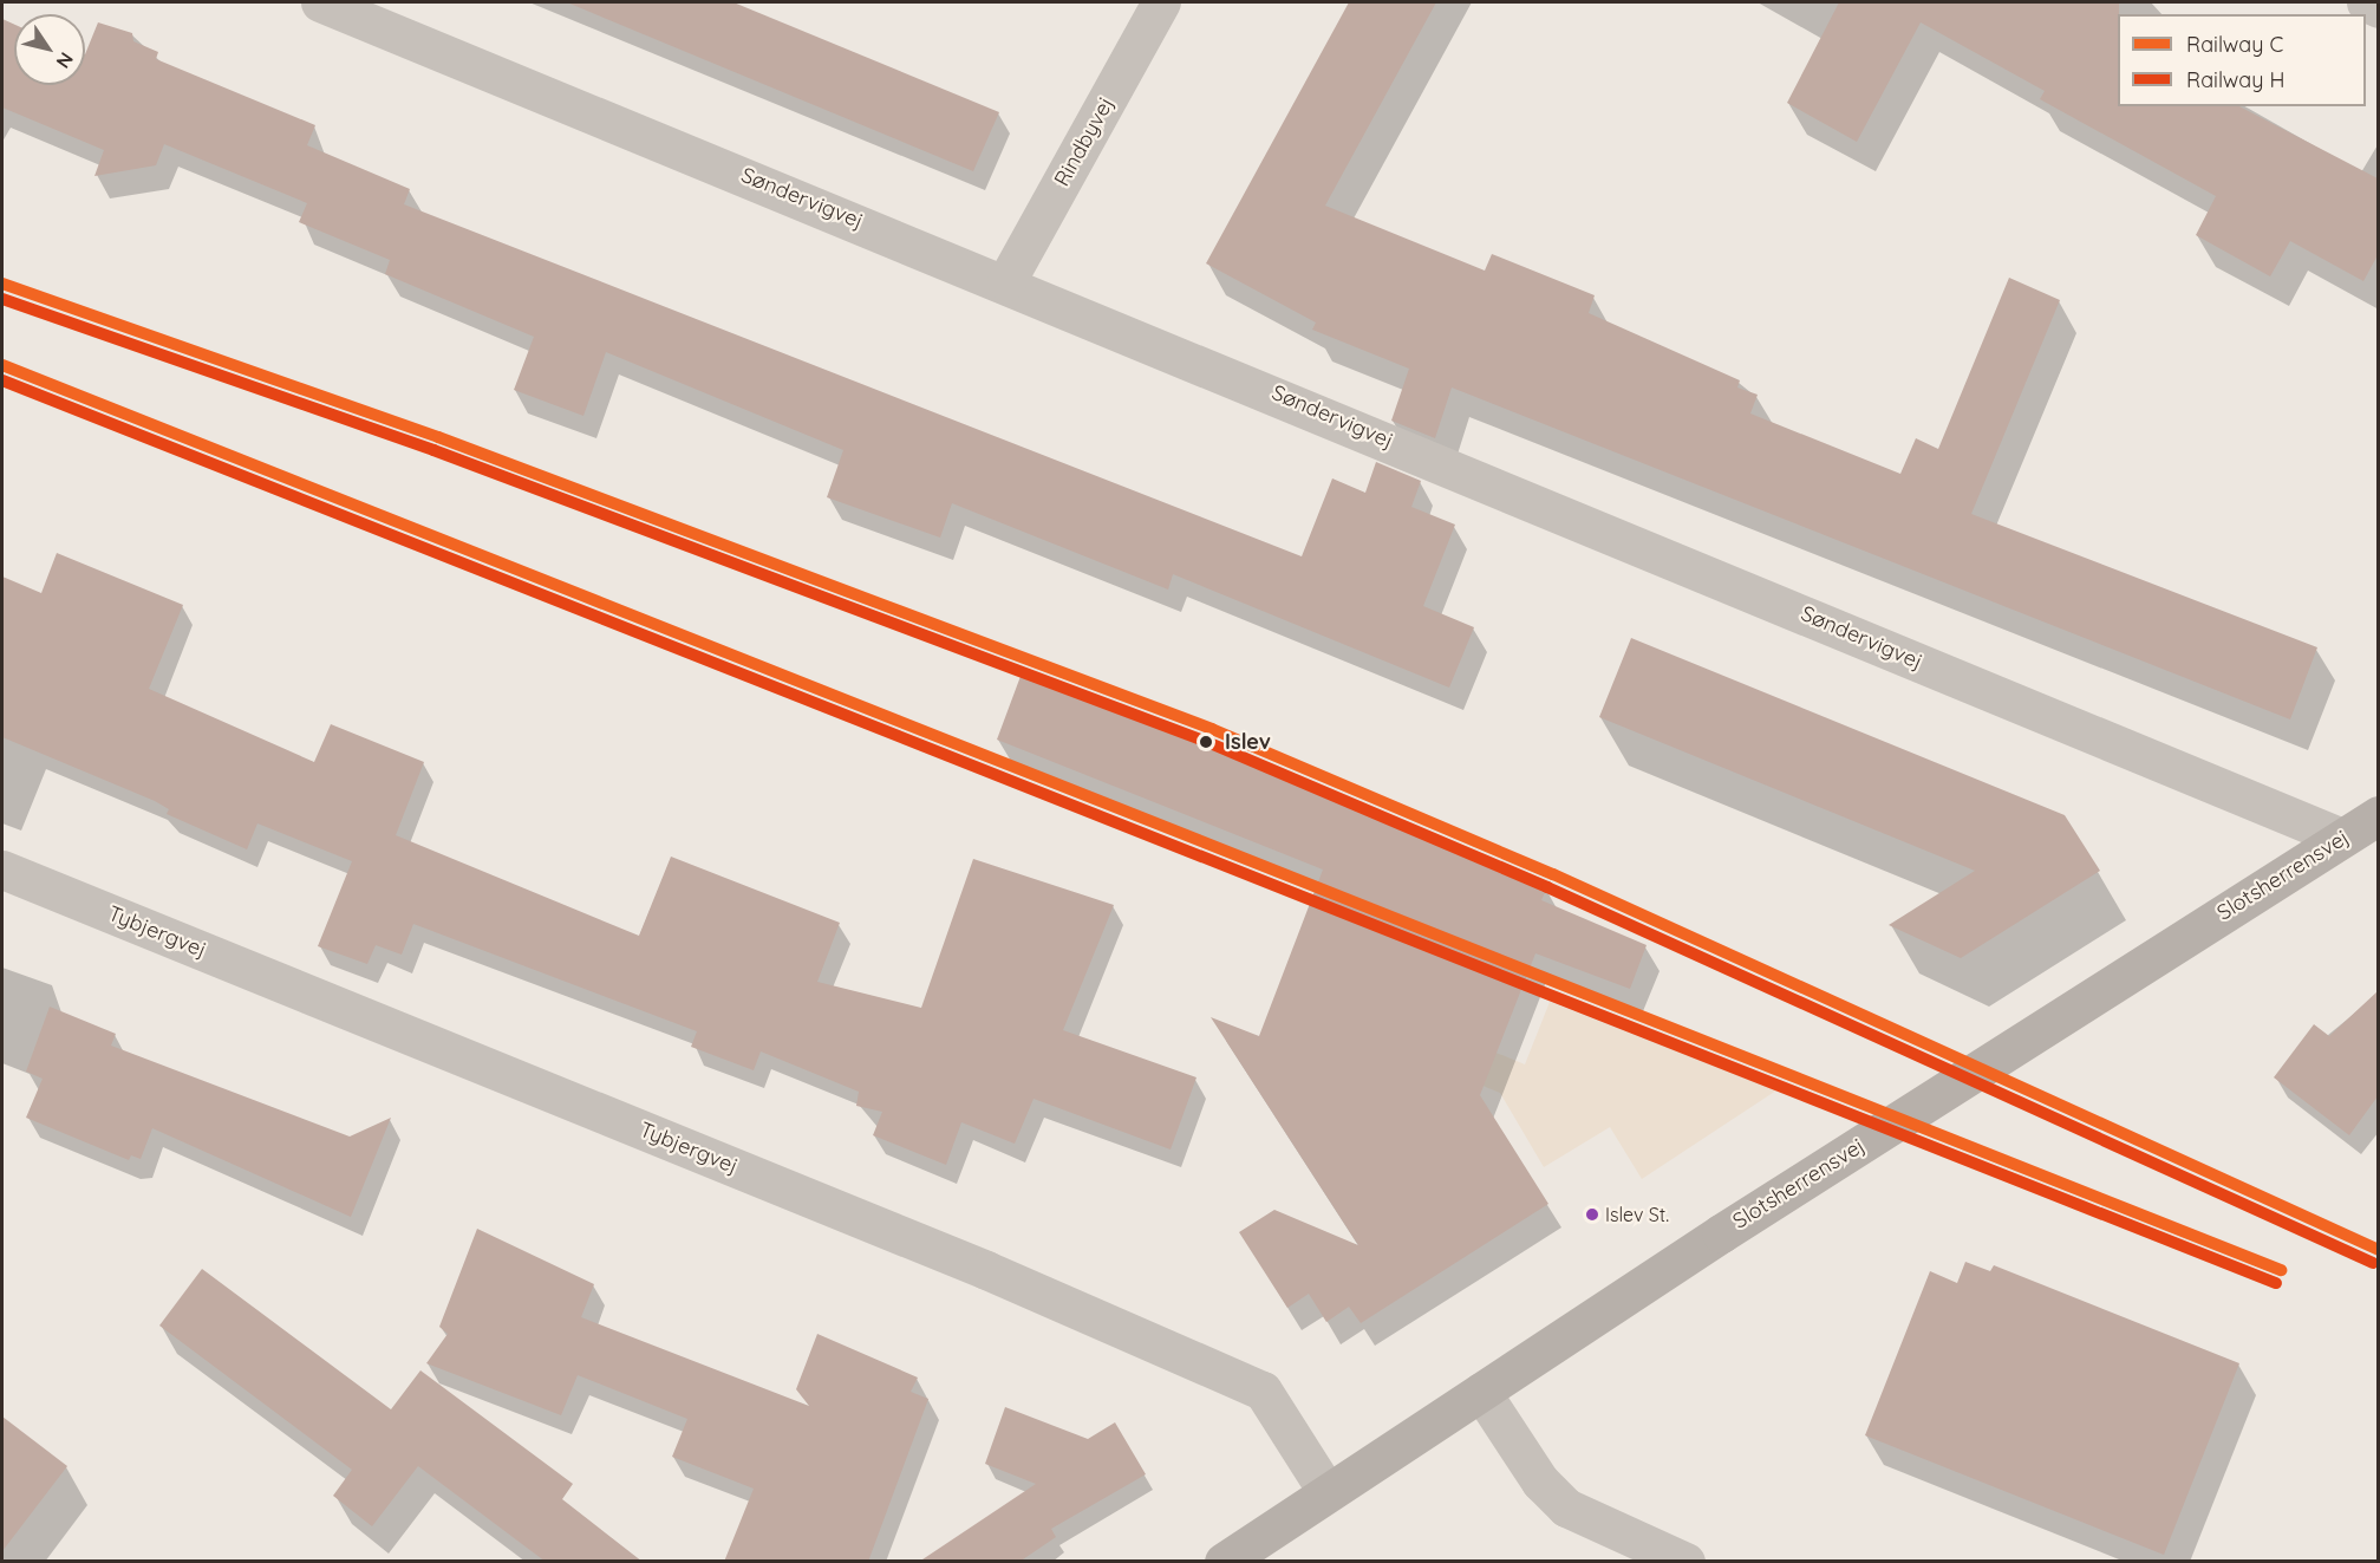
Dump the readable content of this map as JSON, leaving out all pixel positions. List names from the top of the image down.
{
  "streets": {
    "street": [
      "Rindbyvej",
      "Søndervigvej",
      "Slotsherrensvej",
      "Tybjergvej"
    ]
  },
  "crossings": [
    ["Rindbyvej", "Søndervigvej"],
    ["Søndervigvej", "Slotsherrensvej"],
    ["Slotsherrensvej", "Tybjergvej"]
  ],
  "places": ["Islev", "Islev St."],
  "lines": ["rail line C", "rail line H"],
  "legend": ["Railway C", "Railway H"],
  "north": "bottom right"
}
